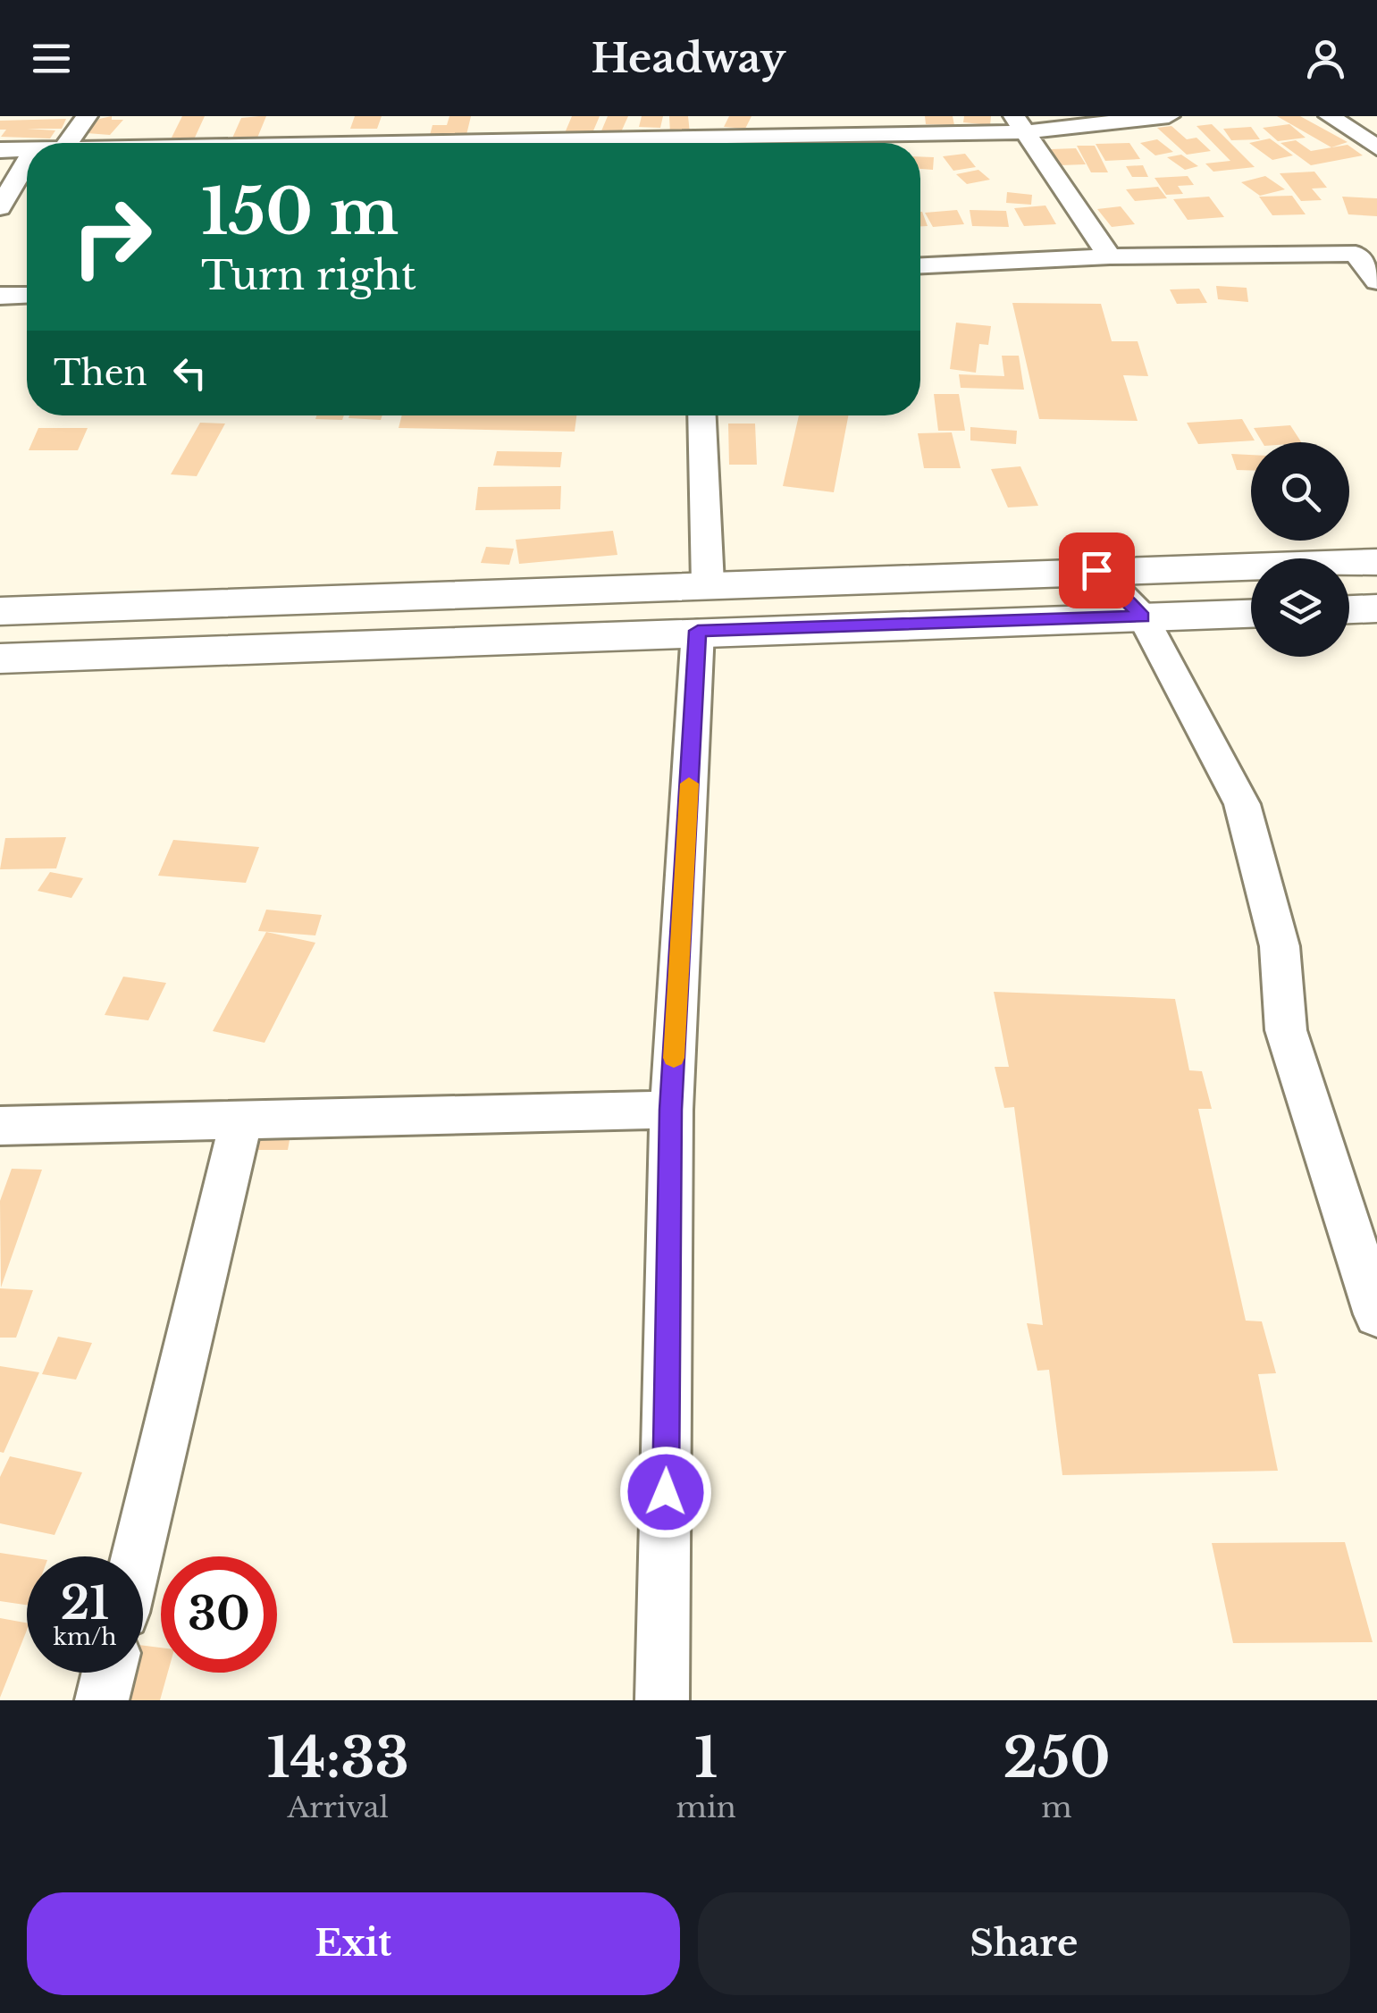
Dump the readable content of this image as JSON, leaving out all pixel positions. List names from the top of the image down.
{
  "page": {
    "header": "Headway",
    "turn": ["150 m", "Turn right"],
    "then": "Then",
    "speed": "21 km/h",
    "limit": "30",
    "eta": [
      "14:33",
      "Arrival",
      "1",
      "min",
      "250",
      "m"
    ],
    "buttons": ["Exit", "Share"]
  }
}
